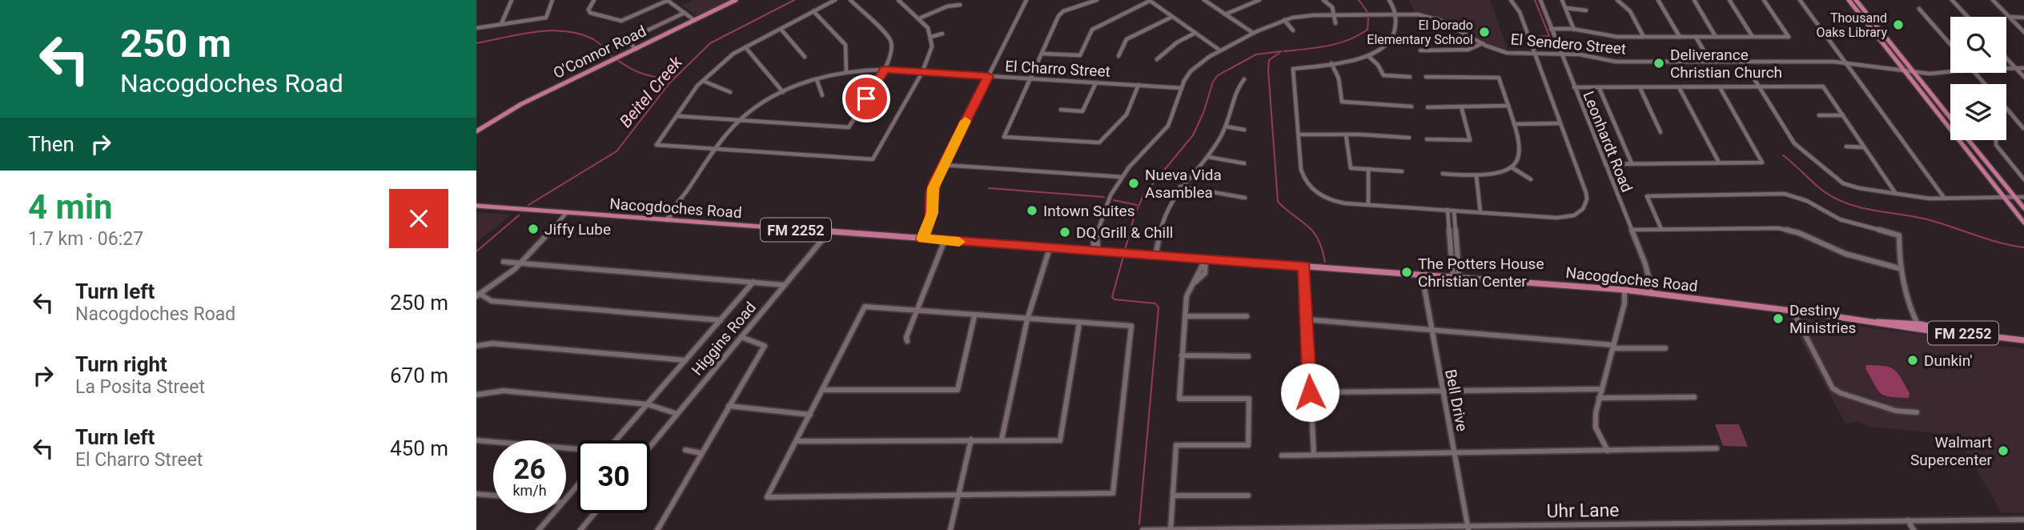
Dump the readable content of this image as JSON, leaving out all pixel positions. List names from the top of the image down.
{
  "streets": {
    "main road": ["O'Connor Road", "Nacogdoches Road", "FM 2252"],
    "street": [
      "El Sendero Street",
      "El Charro Street",
      "Leonhardt Road",
      "Higgins Road",
      "Bell Drive",
      "Uhr Lane"
    ]
  },
  "crossings": [
    ["El Sendero Street", "El Charro Street"],
    ["El Sendero Street", "Leonhardt Road"],
    ["El Sendero Street", "Nacogdoches Road"],
    ["El Charro Street", "Nacogdoches Road"],
    ["Leonhardt Road", "Nacogdoches Road"],
    ["Nacogdoches Road", "Higgins Road"],
    ["Nacogdoches Road", "Bell Drive"],
    ["Bell Drive", "Uhr Lane"]
  ],
  "water": ["Beitel Creek"],
  "places": [
    "Thousand Oaks Library",
    "El Dorado Elementary School",
    "Deliverance Christian Church",
    "Nueva Vida Asamblea",
    "Intown Suites",
    "Jiffy Lube",
    "DQ Grill & Chill",
    "The Potters House Christian Center",
    "Destiny Ministries",
    "Dunkin'",
    "Walmart Supercenter"
  ],
  "page": {
    "turn": ["250 m", "Nacogdoches Road"],
    "then": "Then",
    "heading": ["4 min", "1.7 km · 06:27"],
    "list": [
      {
        "name": "Turn left",
        "note": "Nacogdoches Road",
        "value": "250 m"
      },
      {
        "name": "Turn right",
        "note": "La Posita Street",
        "value": "670 m"
      },
      {
        "name": "Turn left",
        "note": "El Charro Street",
        "value": "450 m"
      }
    ],
    "speed": "26 km/h",
    "limit": "30"
  }
}
